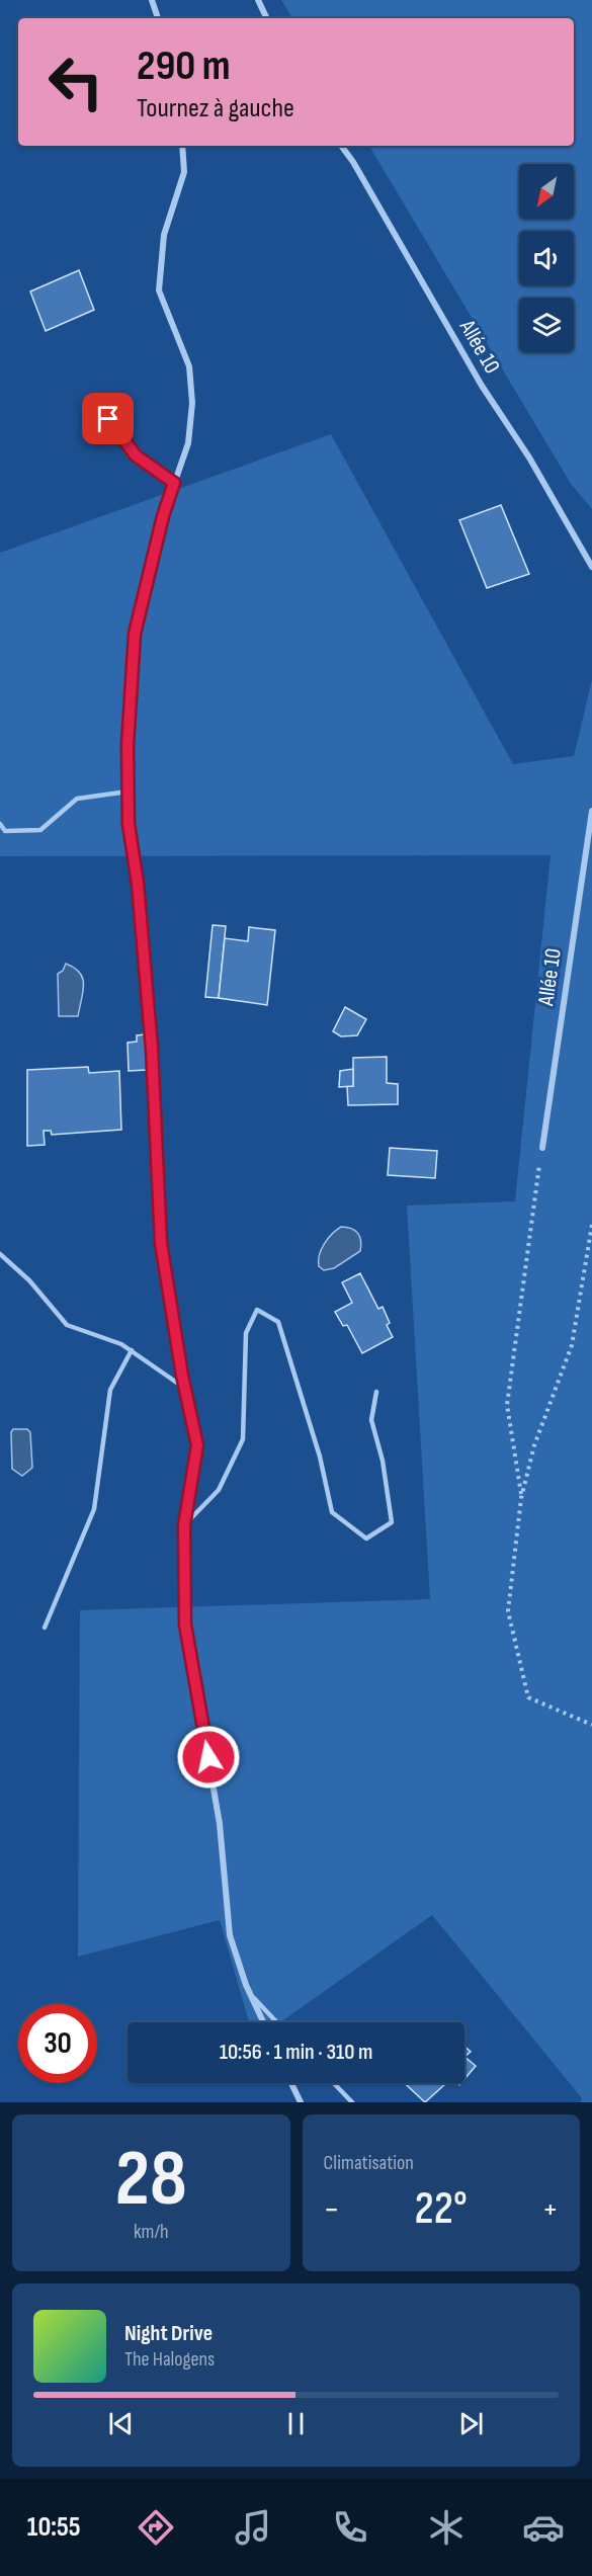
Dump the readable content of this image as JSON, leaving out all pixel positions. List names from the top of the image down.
{
  "streets": {
    "street": ["Allée 10"]
  },
  "north": "bottom left",
  "page": {
    "turn": ["290 m", "Tournez à gauche"],
    "limit": "30",
    "trip": "10:56 · 1 min · 310 m",
    "tile": [
      ["28", "km/h"],
      "Climatisation"
    ],
    "heat": ["−", "22°", "+"],
    "song": ["Night Drive", "The Halogens"],
    "tabs": "10:55"
  }
}
